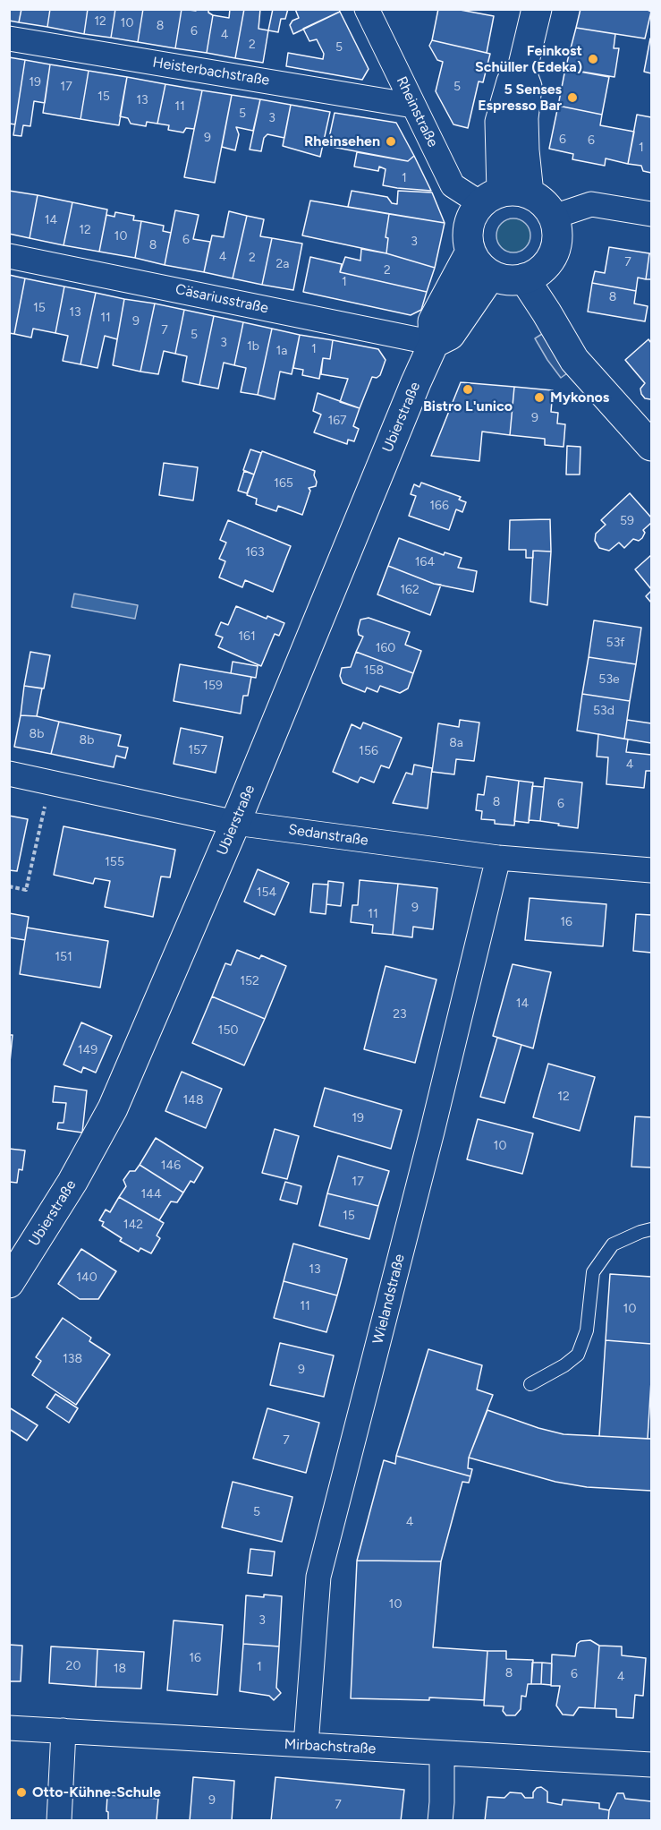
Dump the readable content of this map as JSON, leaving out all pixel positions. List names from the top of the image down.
{
  "streets": {
    "main road": ["Ubierstraße"],
    "street": [
      "Heisterbachstraße",
      "Rheinstraße",
      "Cäsariusstraße",
      "Sedanstraße",
      "Wielandstraße",
      "Mirbachstraße"
    ]
  },
  "crossings": [
    ["Heisterbachstraße", "Rheinstraße"],
    ["Cäsariusstraße", "Ubierstraße"],
    ["Ubierstraße", "Sedanstraße"],
    ["Sedanstraße", "Wielandstraße"],
    ["Wielandstraße", "Mirbachstraße"]
  ],
  "places": [
    "Feinkost Schüller (Edeka)",
    "5 Senses Espresso Bar",
    "Rheinsehen",
    "Bistro L'unico",
    "Mykonos",
    "Otto-Kühne-Schule"
  ],
  "house_numbers": [
    "12",
    "10",
    "8",
    "6",
    "4",
    "2",
    "5",
    "19",
    "17",
    "5",
    "15",
    "13",
    "11",
    "5",
    "3",
    "9",
    "6",
    "6",
    "1",
    "1",
    "14",
    "12",
    "10",
    "6",
    "3",
    "8",
    "4",
    "2",
    "7",
    "2a",
    "2",
    "1",
    "8",
    "15",
    "13",
    "11",
    "9",
    "7",
    "5",
    "3",
    "1b",
    "1",
    "1a",
    "9",
    "167",
    "165",
    "166",
    "59",
    "163",
    "164",
    "162",
    "161",
    "53f",
    "160",
    "158",
    "53e",
    "159",
    "53d",
    "8b",
    "8b",
    "8a",
    "157",
    "156",
    "4",
    "8",
    "6",
    "155",
    "154",
    "9",
    "11",
    "16",
    "151",
    "152",
    "14",
    "23",
    "150",
    "149",
    "12",
    "148",
    "19",
    "10",
    "146",
    "17",
    "144",
    "15",
    "142",
    "13",
    "140",
    "11",
    "10",
    "138",
    "9",
    "7",
    "5",
    "4",
    "10",
    "3",
    "16",
    "20",
    "1",
    "18",
    "8",
    "6",
    "4",
    "9",
    "7"
  ]
}
